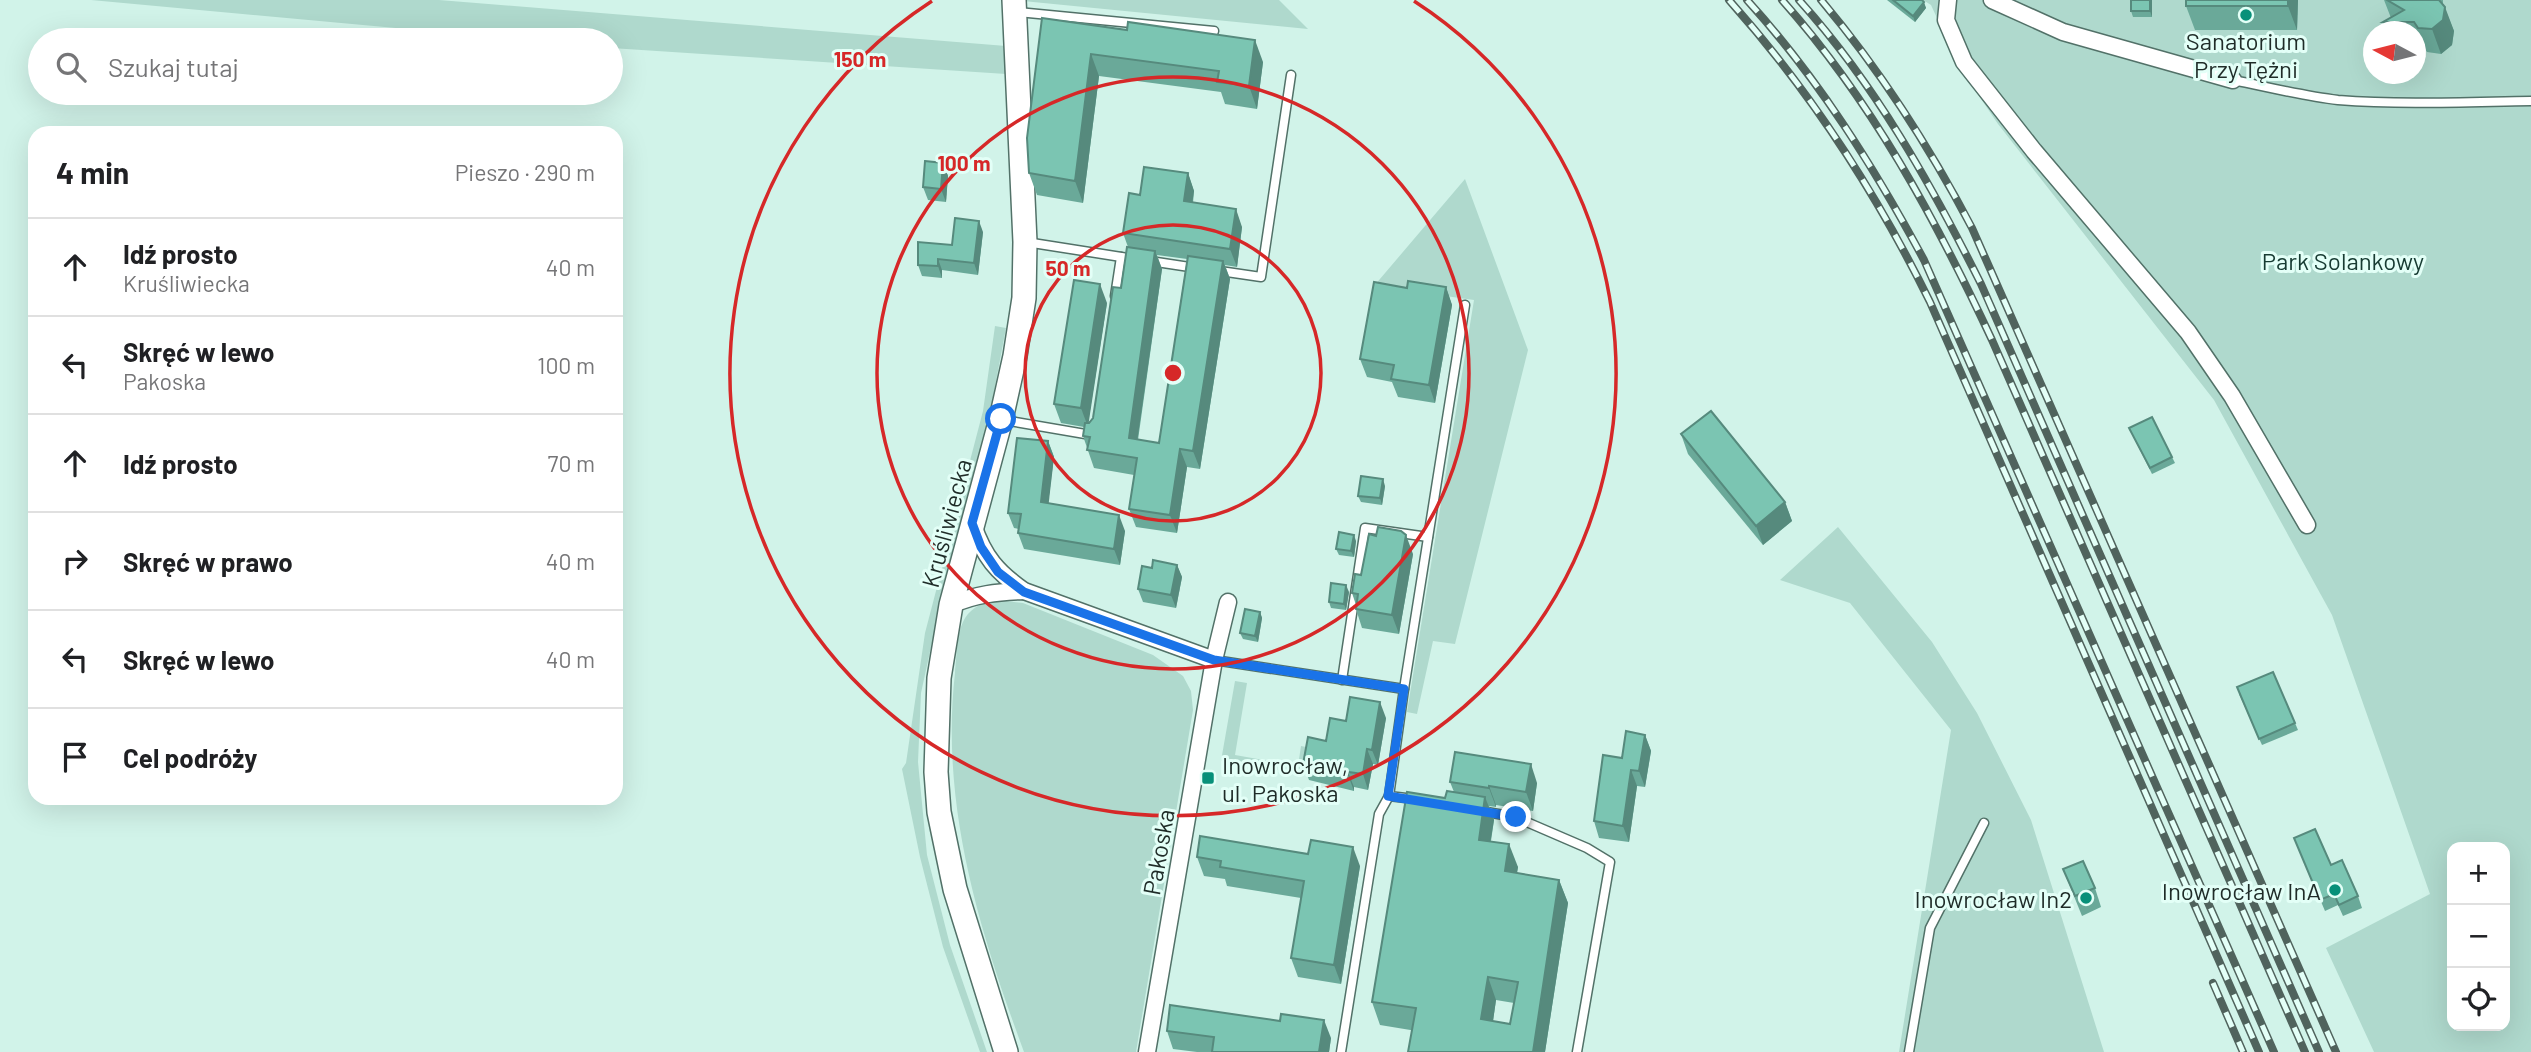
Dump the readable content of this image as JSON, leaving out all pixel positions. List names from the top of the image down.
{
  "streets": {
    "main road": ["Kruśliwiecka"],
    "street": ["Pakoska"]
  },
  "parks": ["Park Solankowy"],
  "places": {
    "other": ["Sanatorium Przy Tężni", "Inowrocław InA", "Inowrocław In2"],
    "transit": ["Inowrocław, ul. Pakoska"]
  },
  "north": "left",
  "page": {
    "search": "Szukaj tutaj",
    "heading": ["4 min", "Pieszo · 290 m"],
    "list": [
      ["Idź prosto", "Kruśliwiecka", "40 m"],
      ["Skręć w lewo", "Pakoska", "100 m"],
      ["Idź prosto", "70 m"],
      ["Skręć w prawo", "40 m"],
      ["Skręć w lewo", "40 m"],
      "Cel podróży"
    ],
    "map_buttons": ["+", "−"]
  },
  "rings": ["150 m", "100 m", "50 m"]
}
